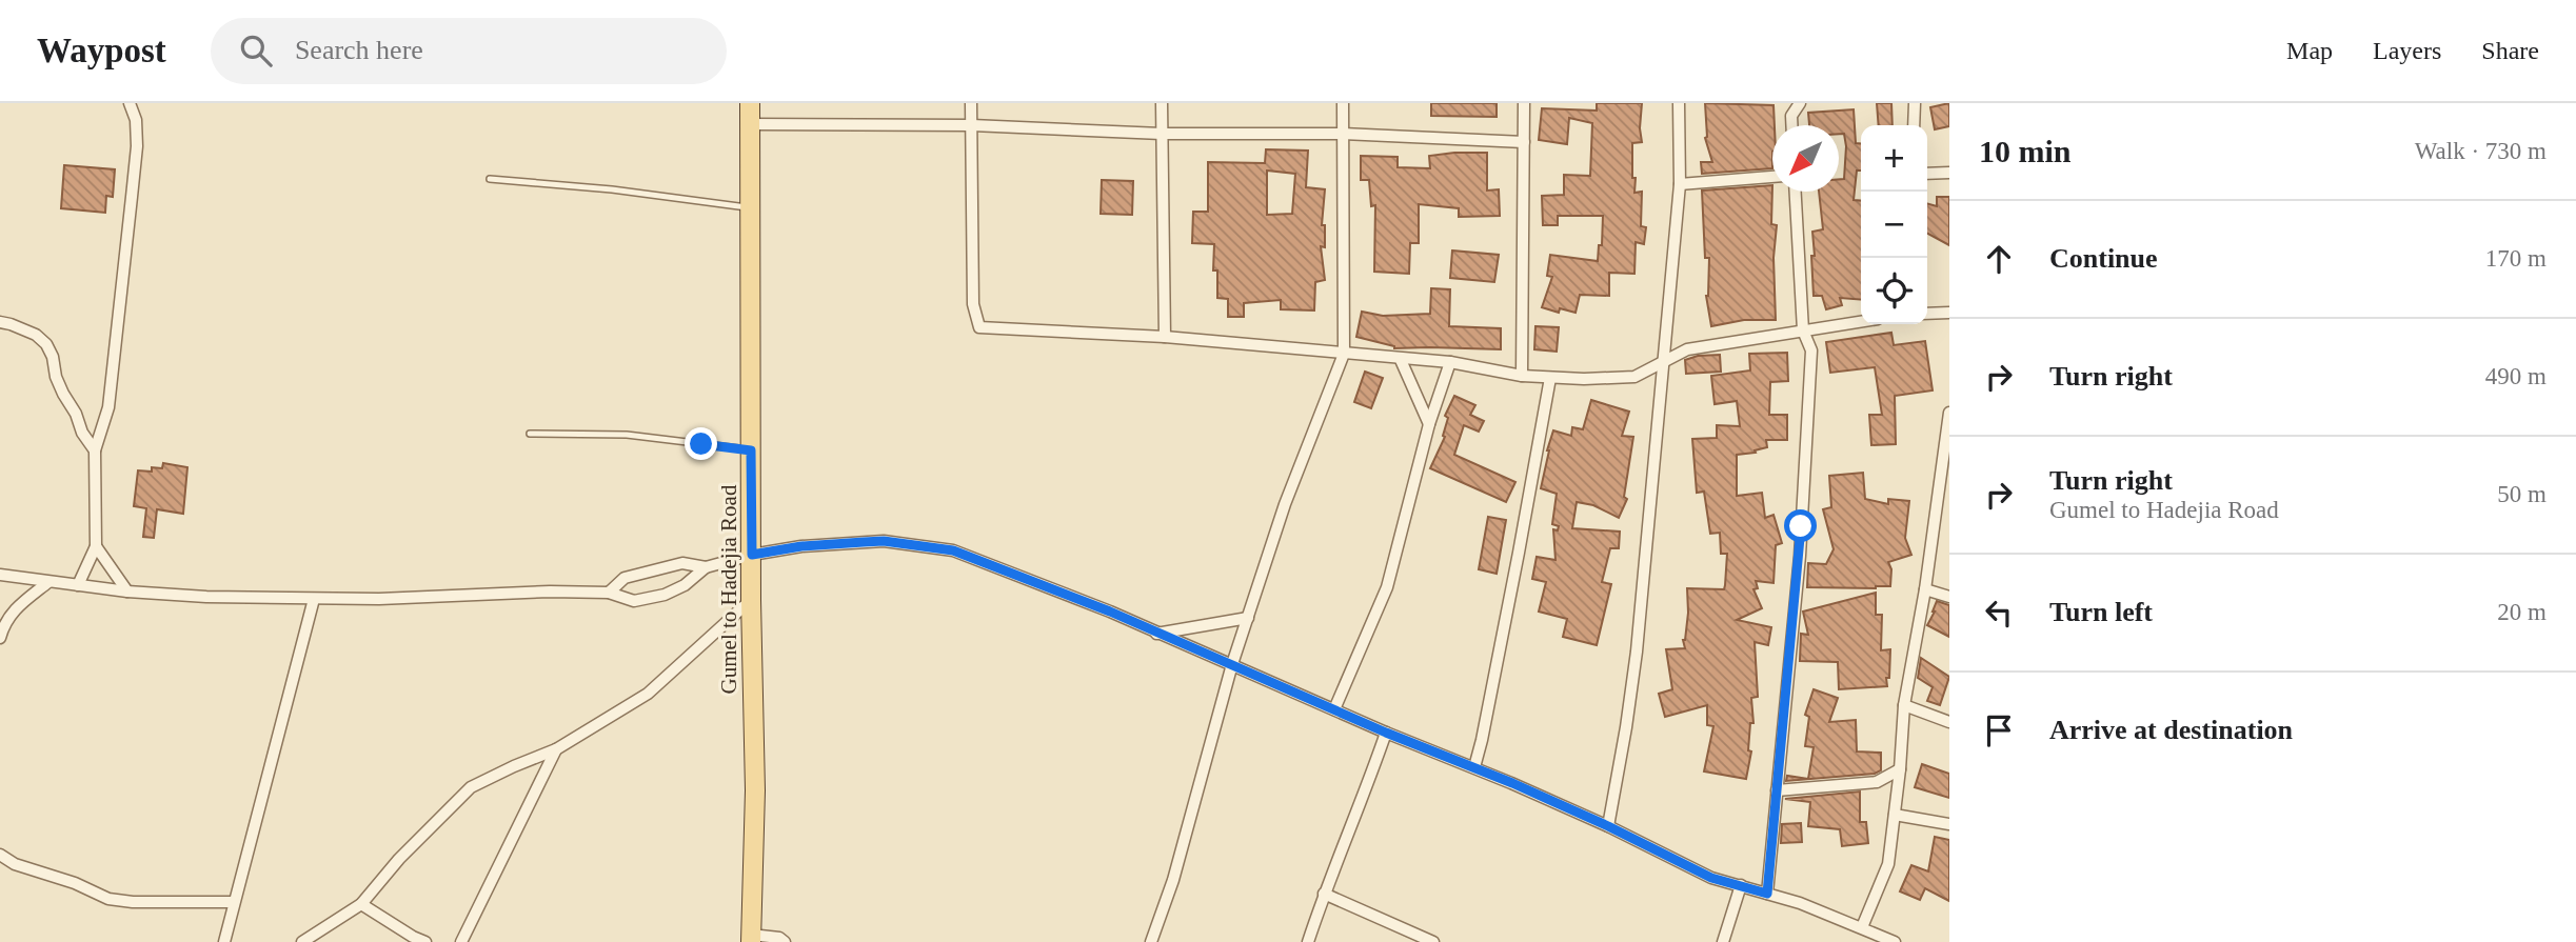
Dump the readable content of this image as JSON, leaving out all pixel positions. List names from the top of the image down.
{
  "streets": {
    "main road": ["Gumel to Hadejia Road"]
  },
  "north": "bottom left",
  "page": {
    "header": "Waypost",
    "search": "Search here",
    "nav": ["Map", "Layers", "Share"],
    "heading": ["10 min", "Walk · 730 m"],
    "map_buttons": ["+", "−"],
    "list": [
      ["Continue", "170 m"],
      ["Turn right", "490 m"],
      ["Turn right", "Gumel to Hadejia Road", "50 m"],
      ["Turn left", "20 m"],
      "Arrive at destination"
    ]
  }
}
